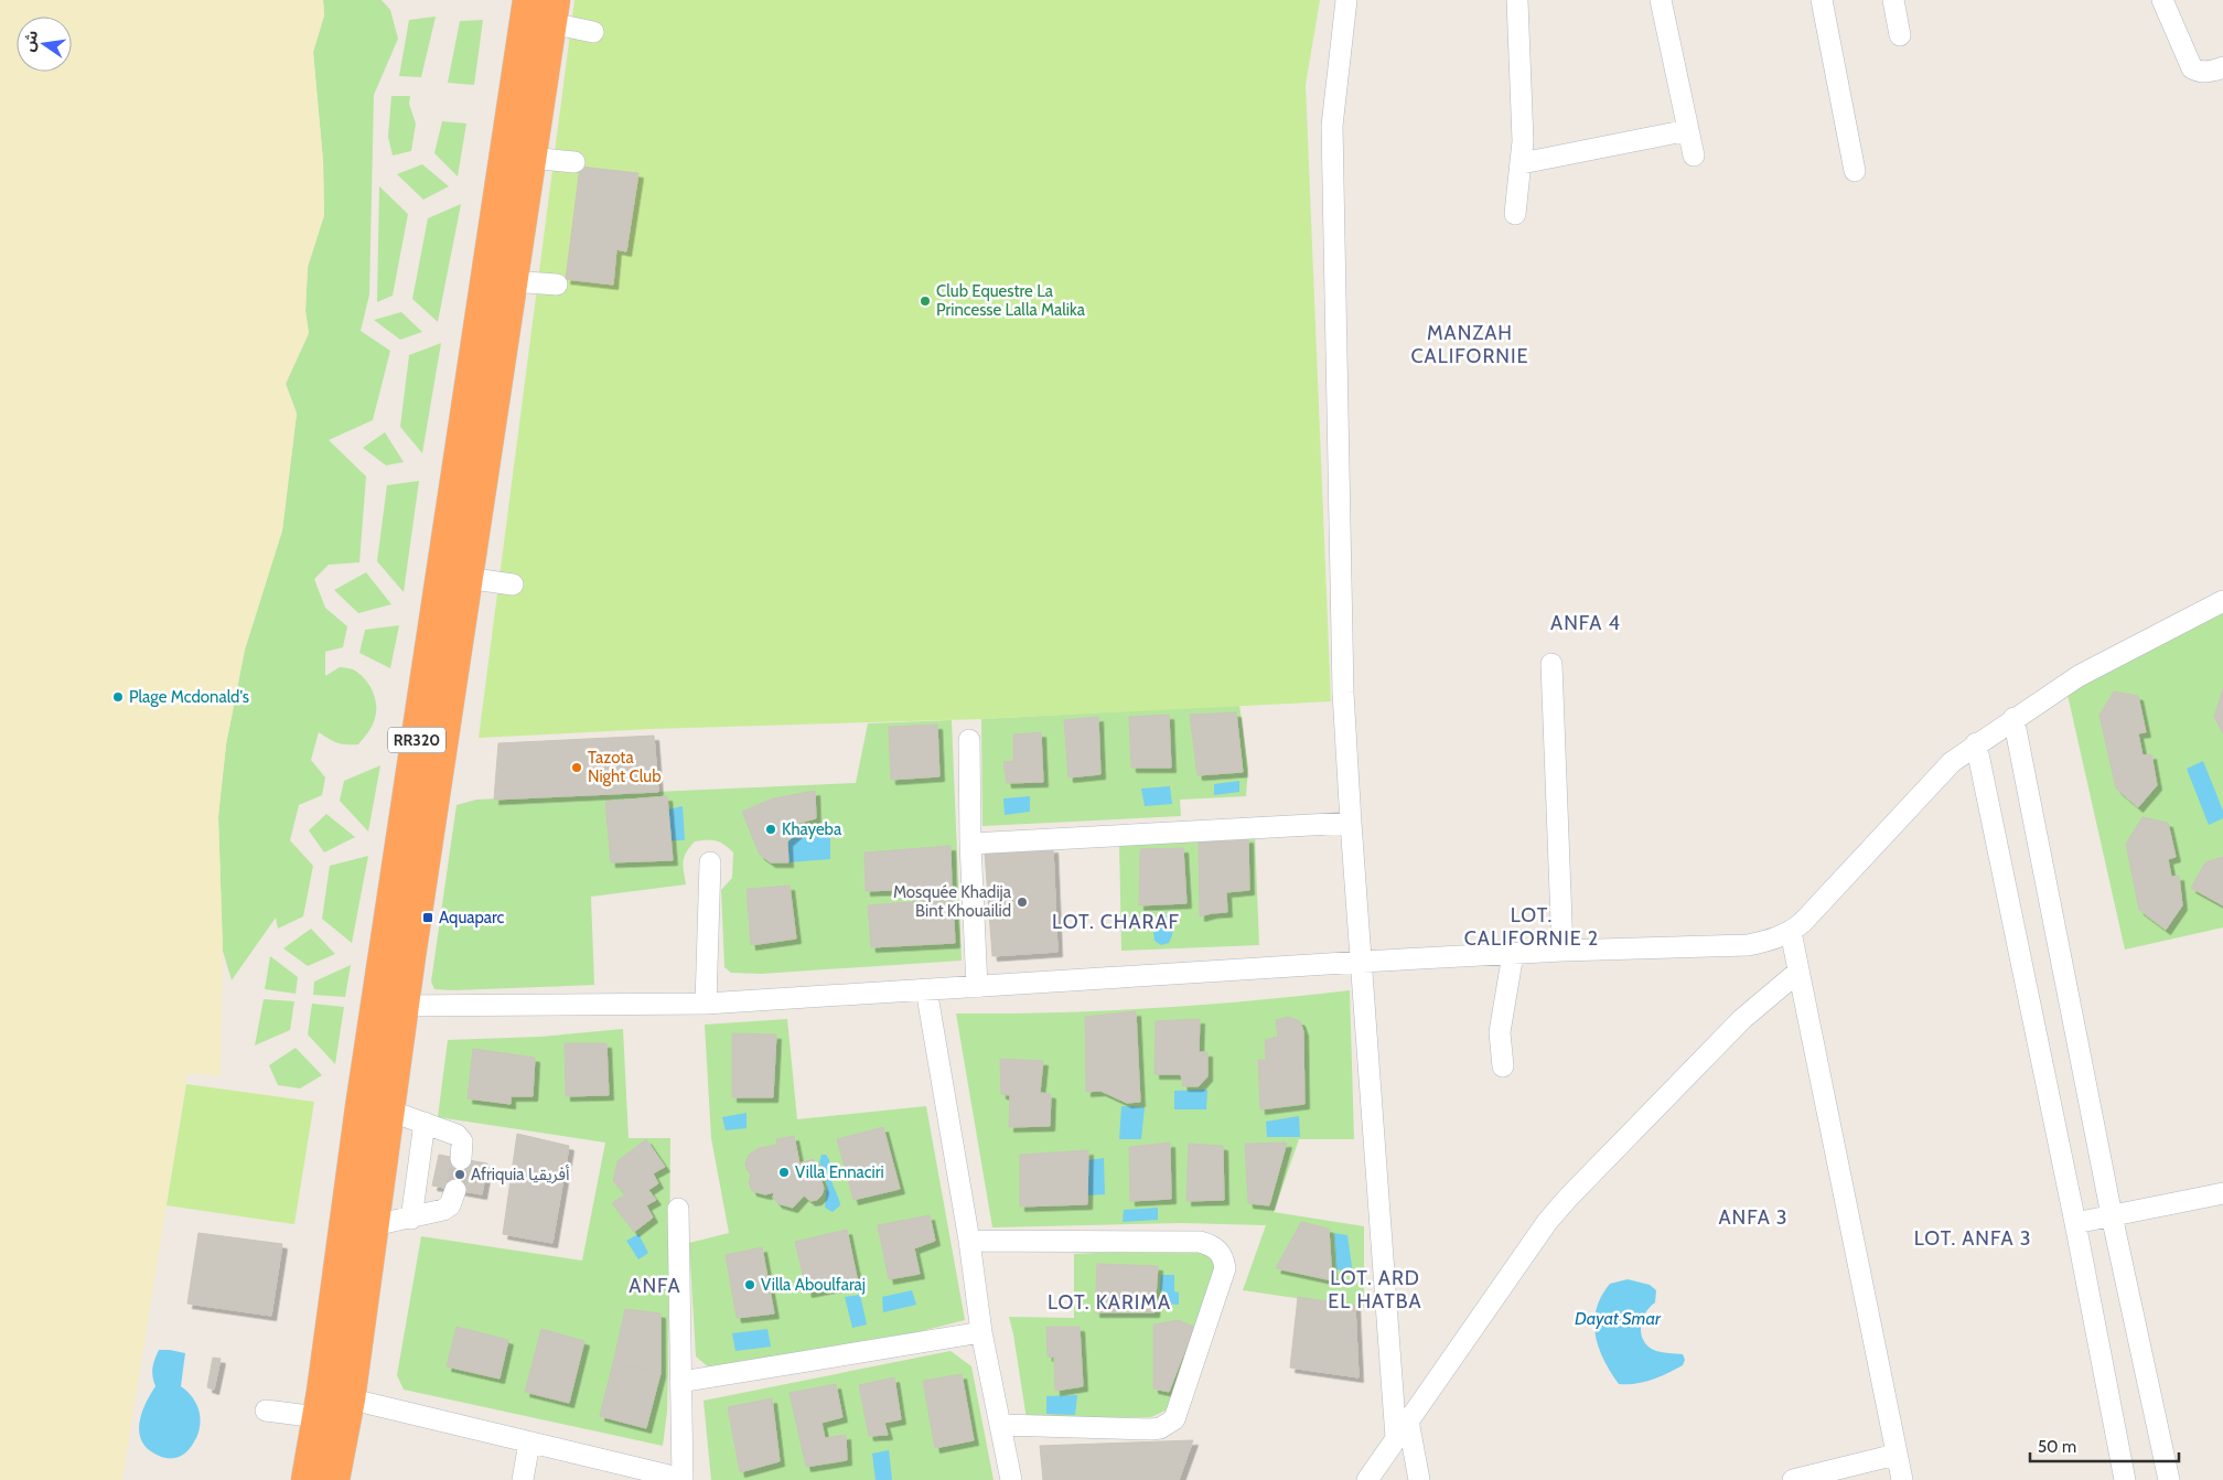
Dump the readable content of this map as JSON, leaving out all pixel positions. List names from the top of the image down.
{
  "streets": {
    "highway": ["RR320"]
  },
  "districts": [
    "MANZAH CALIFORNIE",
    "ANFA 4",
    "LOT. CALIFORNIE 2",
    "LOT. CHARAF",
    "ANFA 3",
    "LOT. ANFA 3",
    "LOT. ARD EL HATBA",
    "ANFA",
    "LOT. KARIMA"
  ],
  "water": ["Dayat Smar"],
  "places": {
    "other": [
      "Club Equestre La Princesse Lalla Malika",
      "Plage Mcdonald's",
      "Tazota Night Club",
      "Khayeba",
      "Mosquée Khadija Bint Khouailid",
      "Villa Ennaciri",
      "Afriquia أفريقيا",
      "Villa Aboulfaraj"
    ],
    "transit": ["Aquaparc"]
  },
  "scale_bar": "50 m",
  "north": "left"
}
